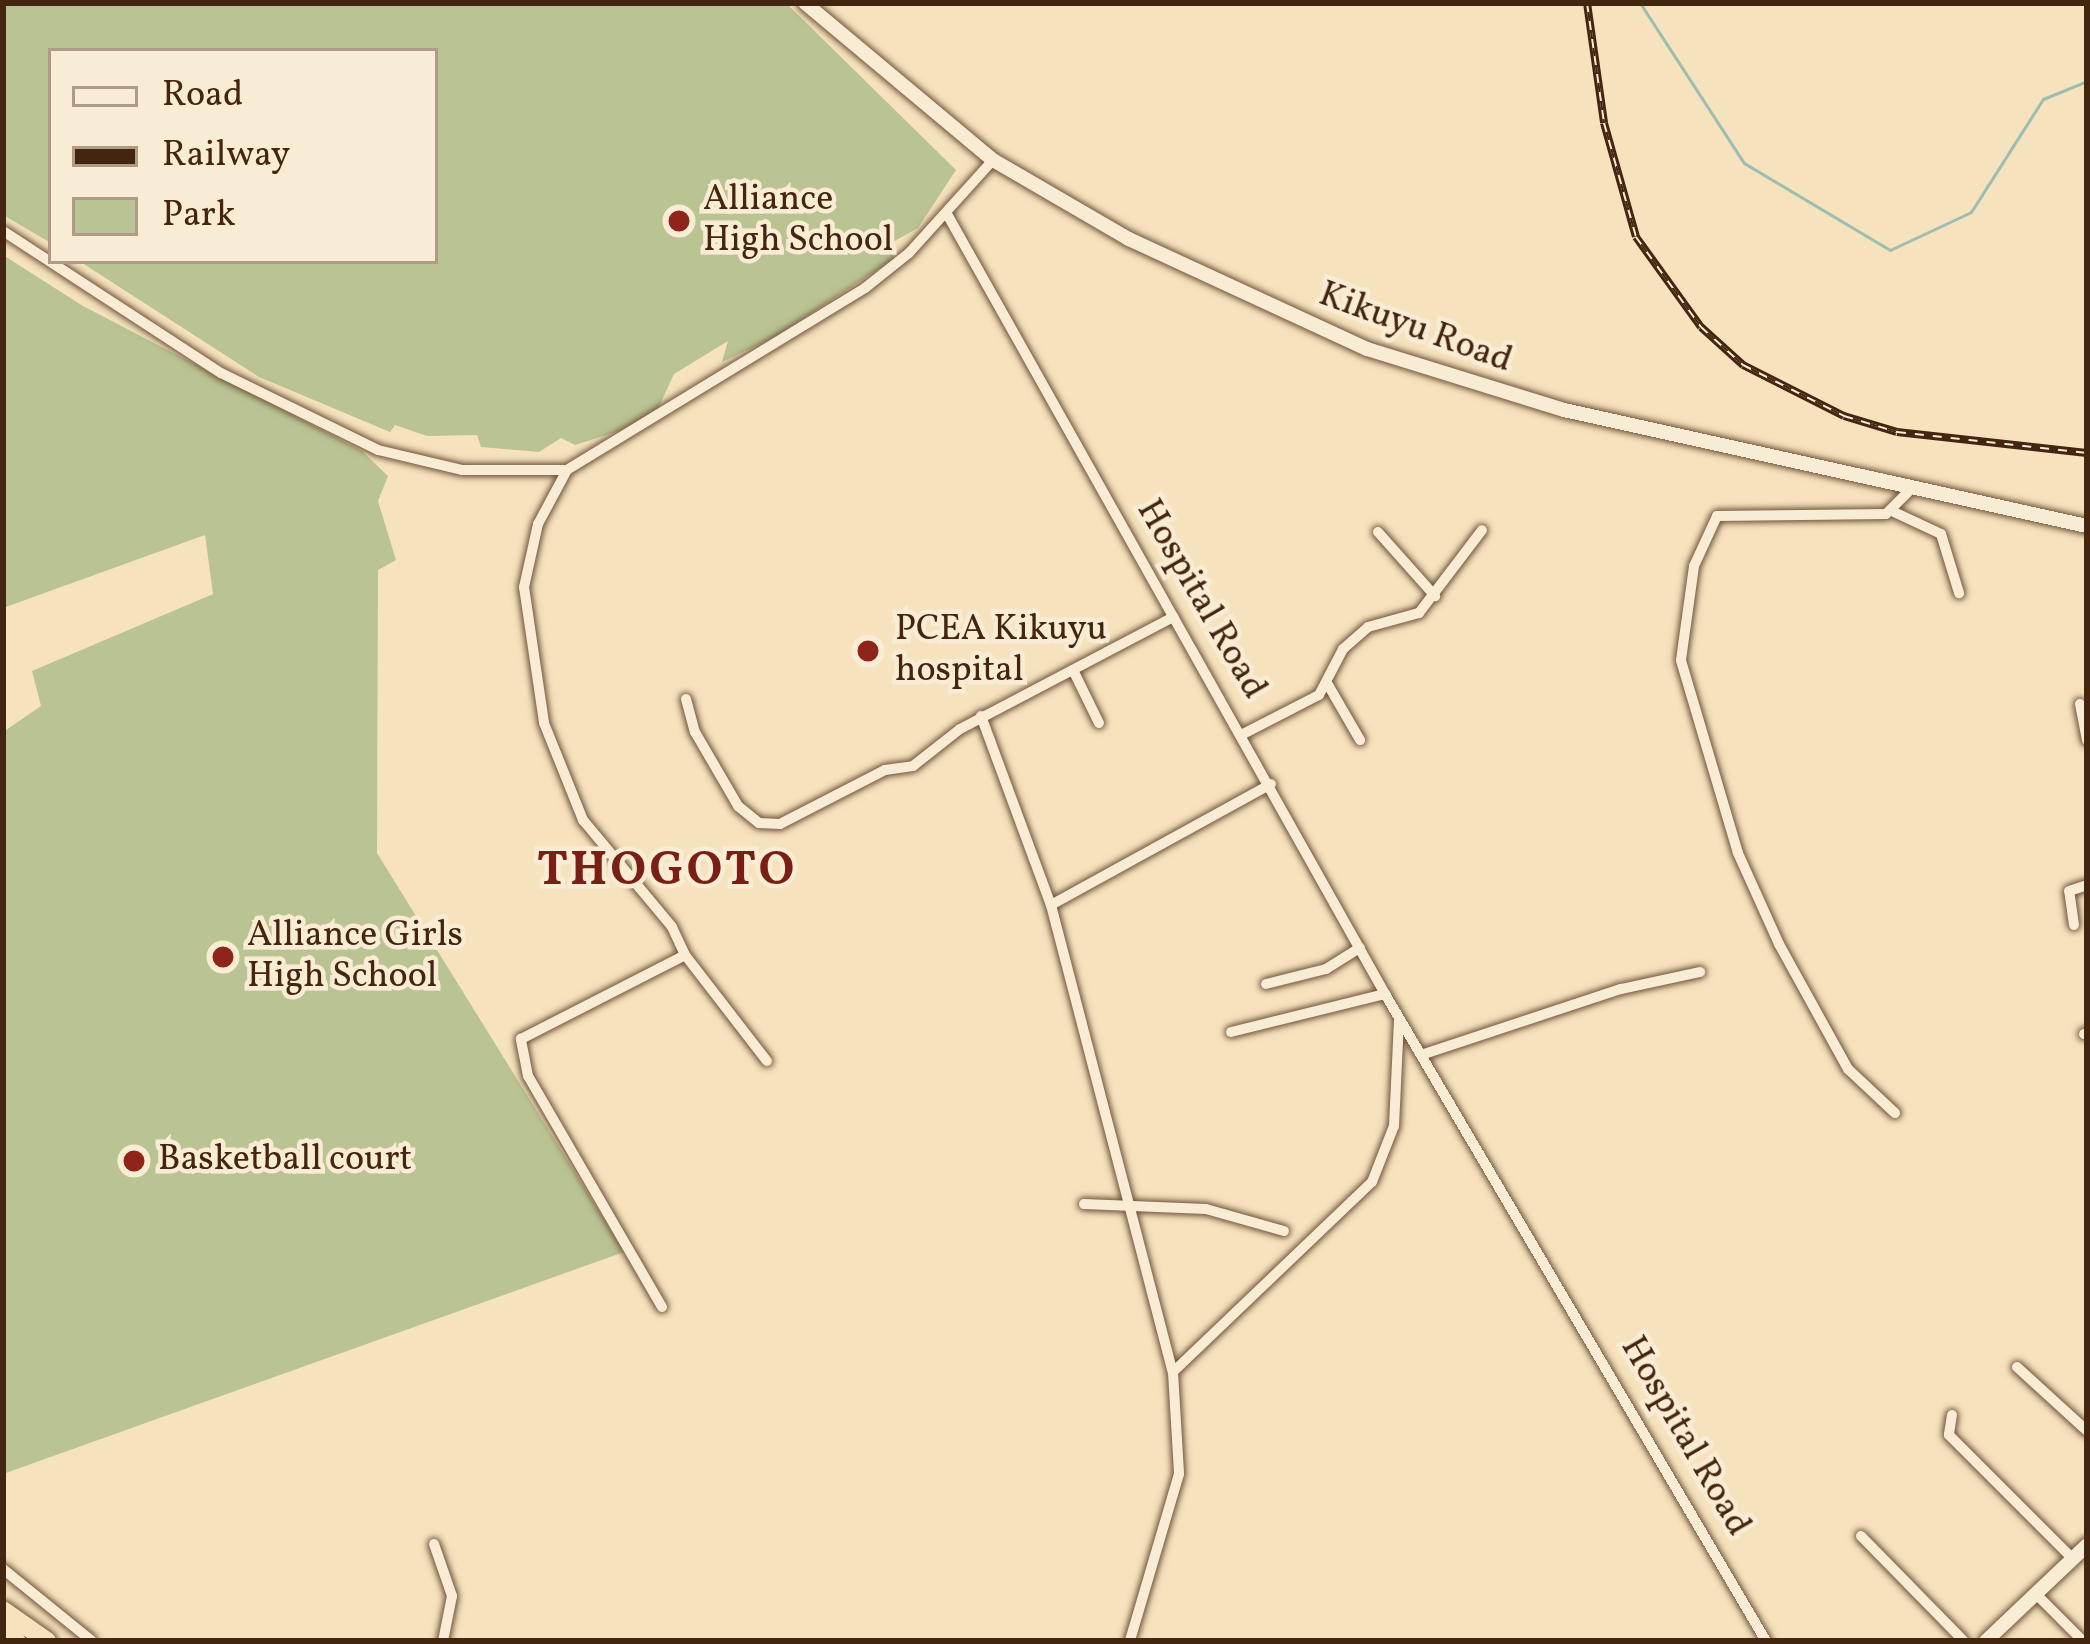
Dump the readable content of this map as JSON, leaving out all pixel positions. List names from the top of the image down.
{
  "streets": {
    "main road": ["Kikuyu Road"],
    "street": ["Hospital Road"]
  },
  "districts": ["THOGOTO"],
  "places": [
    "Alliance High School",
    "PCEA Kikuyu hospital",
    "Alliance Girls High School",
    "Basketball court"
  ],
  "legend": ["Road", "Railway", "Park"]
}
